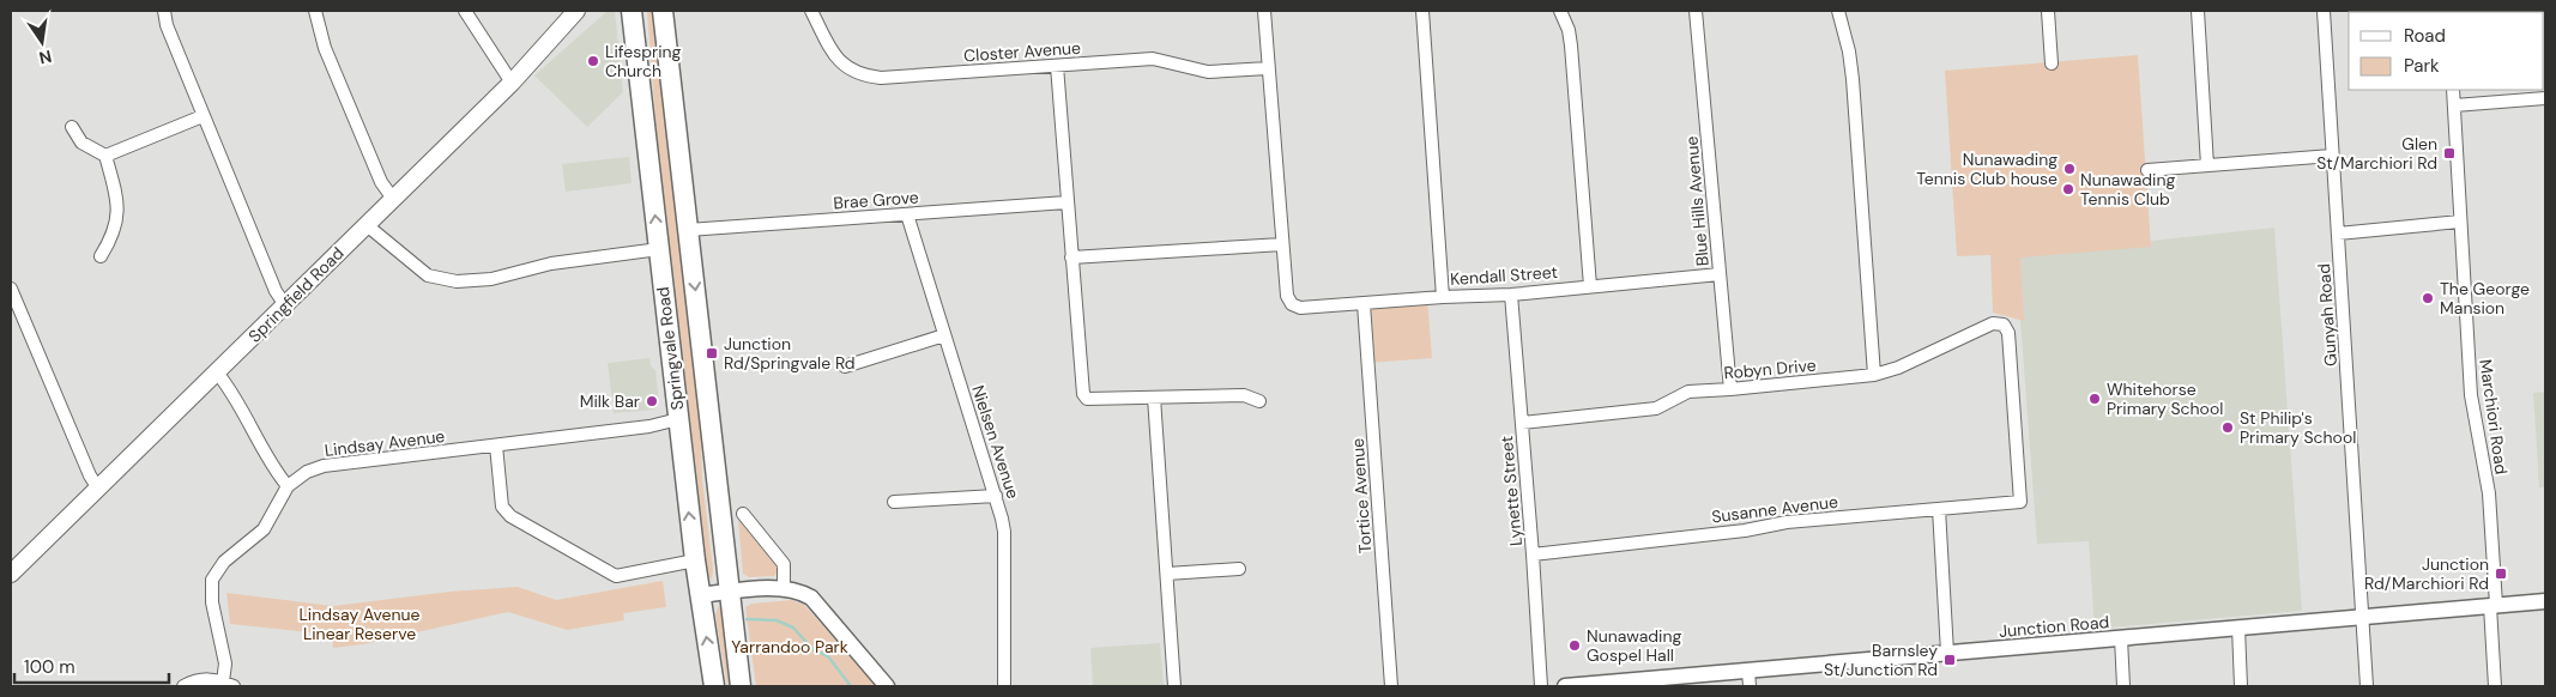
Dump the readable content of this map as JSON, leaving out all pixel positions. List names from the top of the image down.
{
  "streets": {
    "highway": ["Springvale Road"],
    "main road": ["Springfield Road"],
    "street": [
      "Closter Avenue",
      "Brae Grove",
      "Blue Hills Avenue",
      "Kendall Street",
      "Gunyah Road",
      "Robyn Drive",
      "Marchiori Road",
      "Nielsen Avenue",
      "Lindsay Avenue",
      "Lynette Street",
      "Tortice Avenue",
      "Susanne Avenue",
      "Junction Road"
    ]
  },
  "crossings": [
    ["Brae Grove", "Springvale Road"],
    ["Brae Grove", "Nielsen Avenue"],
    ["Blue Hills Avenue", "Kendall Street"],
    ["Blue Hills Avenue", "Robyn Drive"],
    ["Kendall Street", "Lynette Street"],
    ["Kendall Street", "Tortice Avenue"],
    ["Gunyah Road", "Junction Road"],
    ["Springvale Road", "Lindsay Avenue"],
    ["Robyn Drive", "Lynette Street"],
    ["Robyn Drive", "Susanne Avenue"],
    ["Marchiori Road", "Junction Road"],
    ["Lynette Street", "Susanne Avenue"]
  ],
  "parks": ["Lindsay Avenue Linear Reserve", "Yarrandoo Park"],
  "places": {
    "other": [
      "Lifespring Church",
      "Nunawading Tennis Club house",
      "Nunawading Tennis Club",
      "The George Mansion",
      "Whitehorse Primary School",
      "Milk Bar",
      "St Philip's Primary School",
      "Nunawading Gospel Hall"
    ],
    "transit": [
      "Glen St/Marchiori Rd",
      "Junction Rd/Springvale Rd",
      "Junction Rd/Marchiori Rd",
      "Barnsley St/Junction Rd"
    ]
  },
  "legend": ["Road", "Park"],
  "scale_bar": "100 m",
  "north": "bottom"
}
